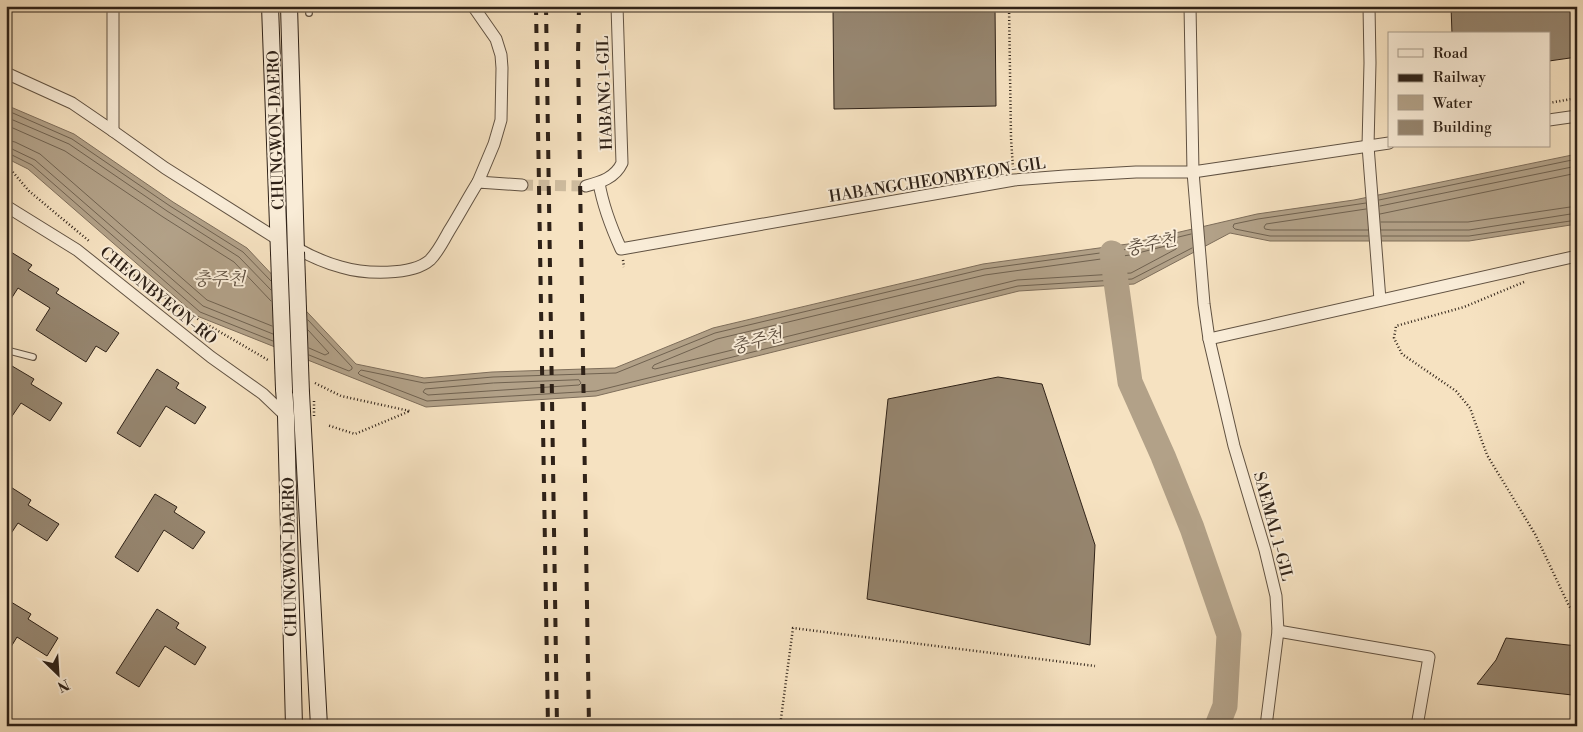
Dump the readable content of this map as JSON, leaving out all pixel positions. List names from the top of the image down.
{
  "streets": {
    "street": [
      "HABANG 1-GIL",
      "CHUNGWON-DAERO",
      "HABANGCHEONBYEON-GIL",
      "CHEONBYEON-RO",
      "SAEMAL 1-GIL"
    ]
  },
  "crossings": [
    ["HABANG 1-GIL", "HABANGCHEONBYEON-GIL"],
    ["CHUNGWON-DAERO", "CHEONBYEON-RO"],
    ["HABANGCHEONBYEON-GIL", "SAEMAL 1-GIL"]
  ],
  "water": ["충주천"],
  "legend": [
    "Road",
    "Railway",
    "Water",
    "Building"
  ],
  "north": "bottom right"
}
